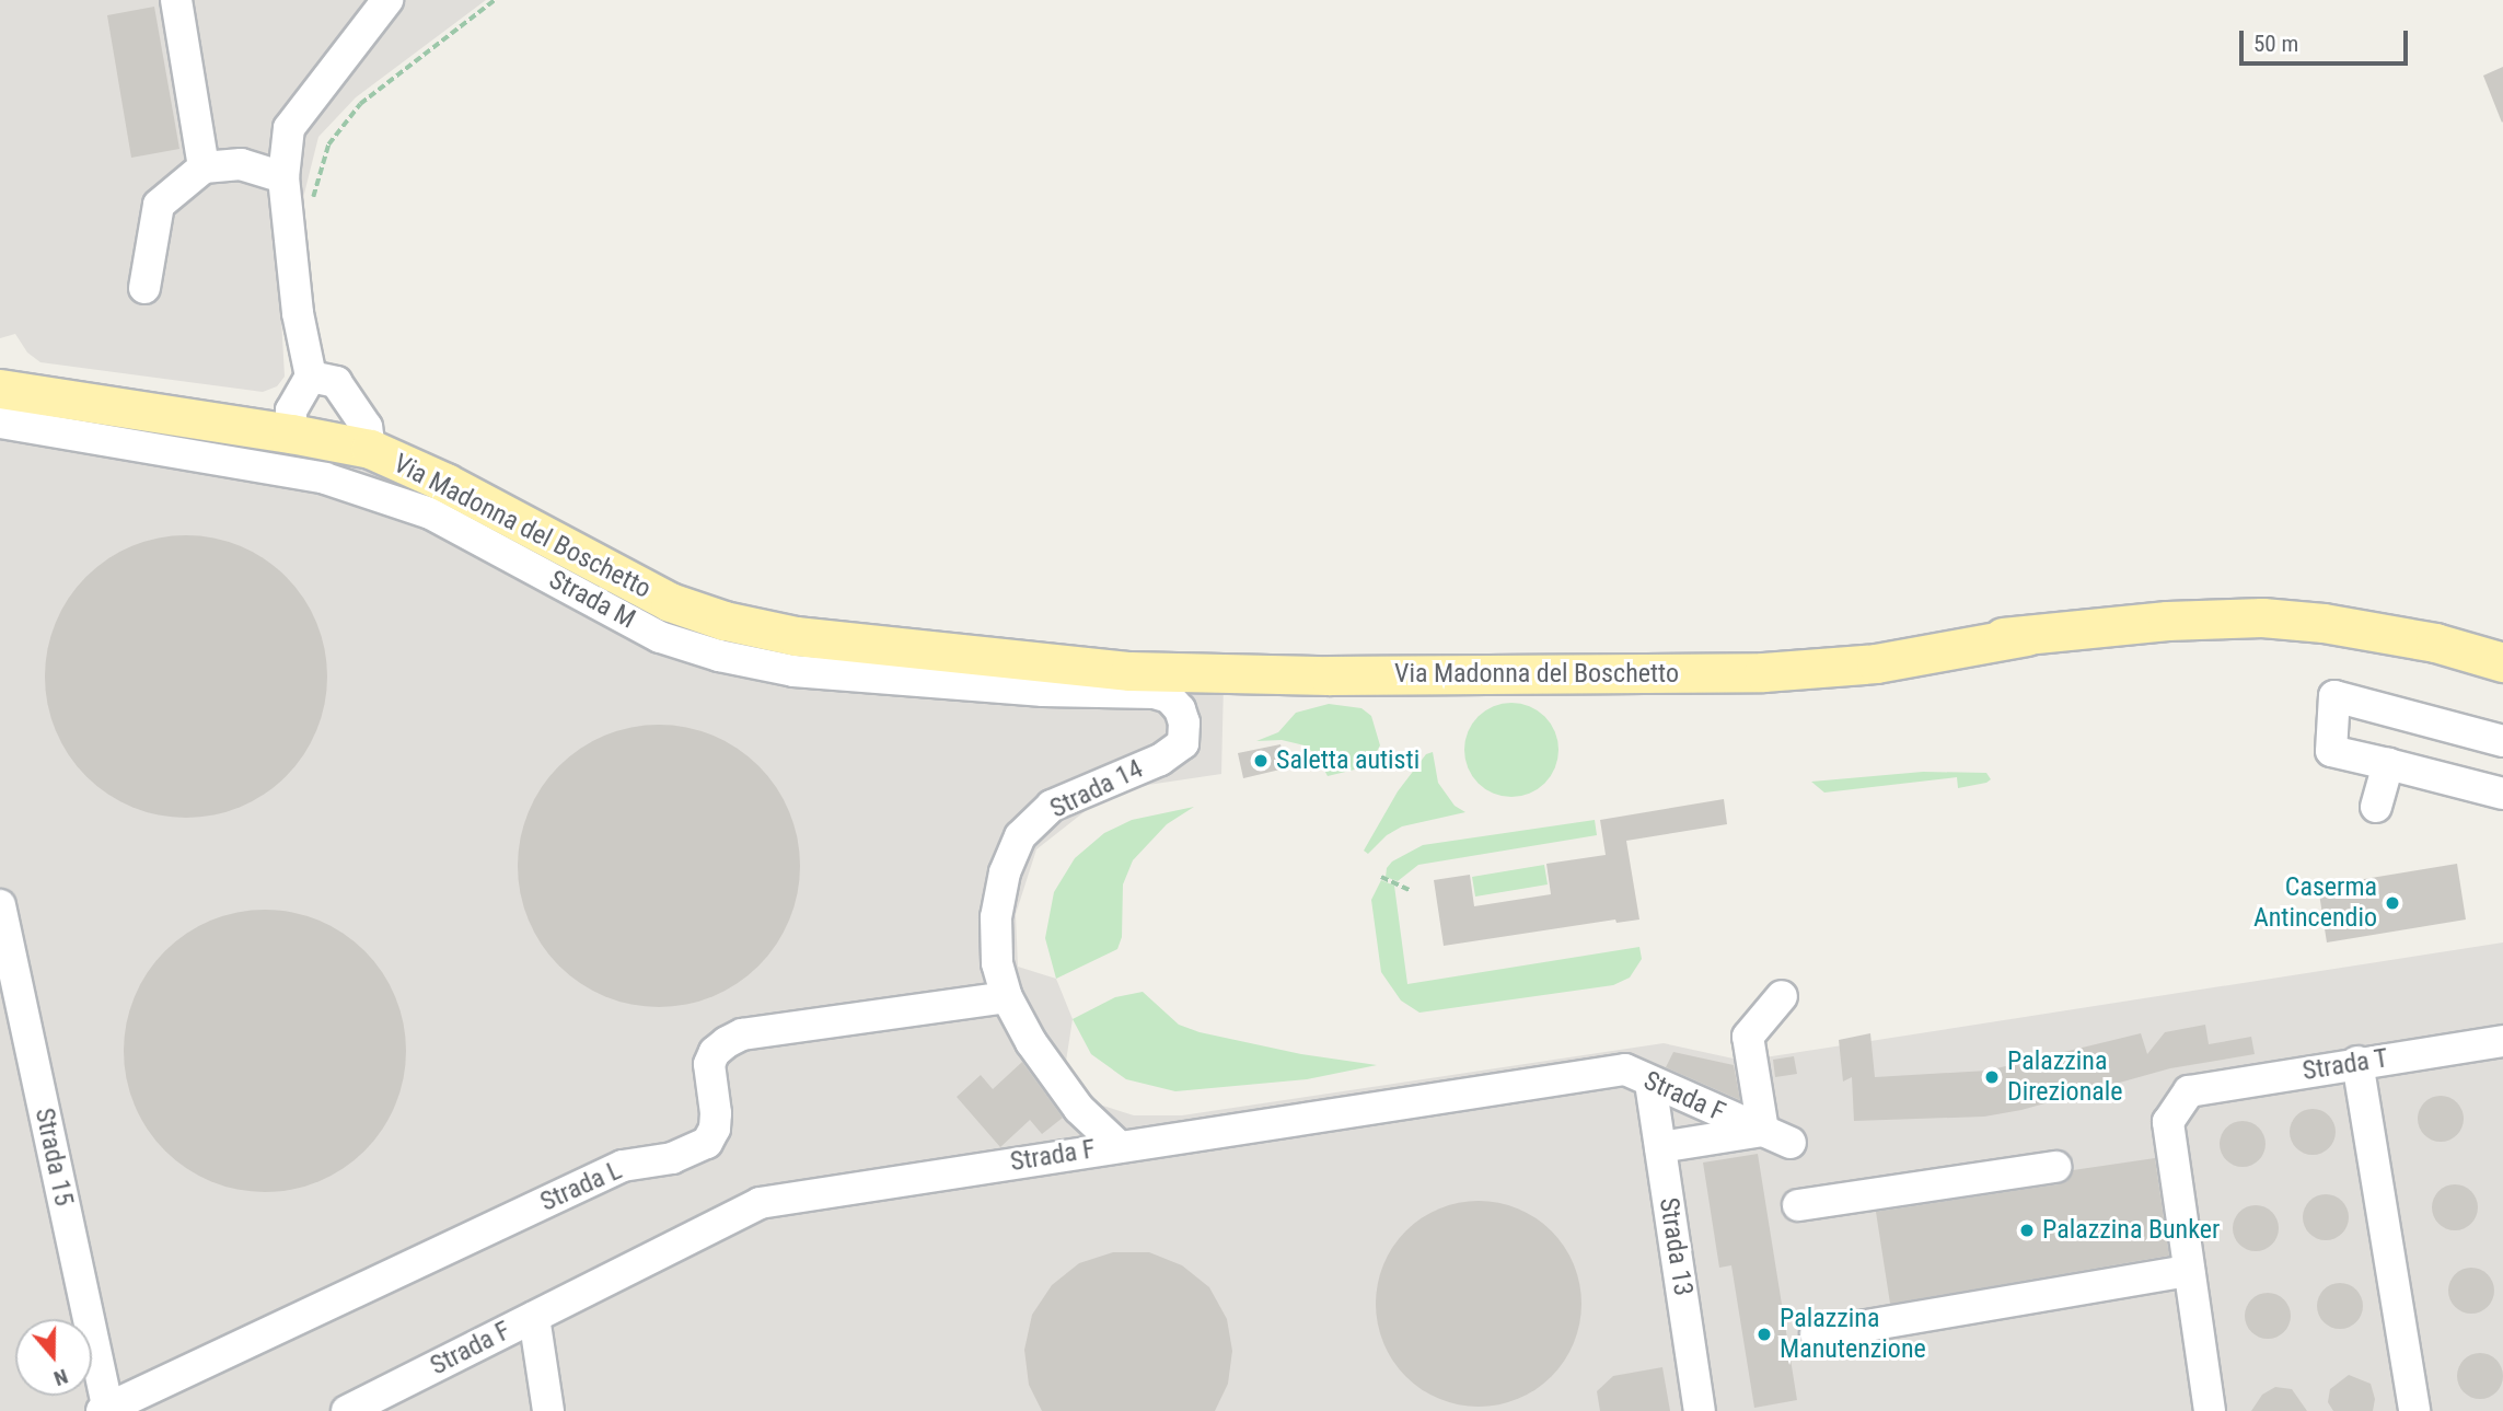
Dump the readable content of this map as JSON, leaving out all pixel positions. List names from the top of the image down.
{
  "streets": {
    "main road": ["Via Madonna del Boschetto"],
    "lane": [
      "Strada M",
      "Strada 14",
      "Strada T",
      "Strada F",
      "Strada 15",
      "Strada L",
      "Strada 13"
    ]
  },
  "crossings": [
    ["Strada M", "Strada 14"],
    ["Strada 14", "Strada F"],
    ["Strada 14", "Strada L"],
    ["Strada F", "Strada 13"],
    ["Strada 15", "Strada L"]
  ],
  "places": [
    "Saletta autisti",
    "Caserma Antincendio",
    "Palazzina Direzionale",
    "Palazzina Bunker",
    "Palazzina Manutenzione"
  ],
  "scale_bar": "50 m",
  "north": "bottom"
}
